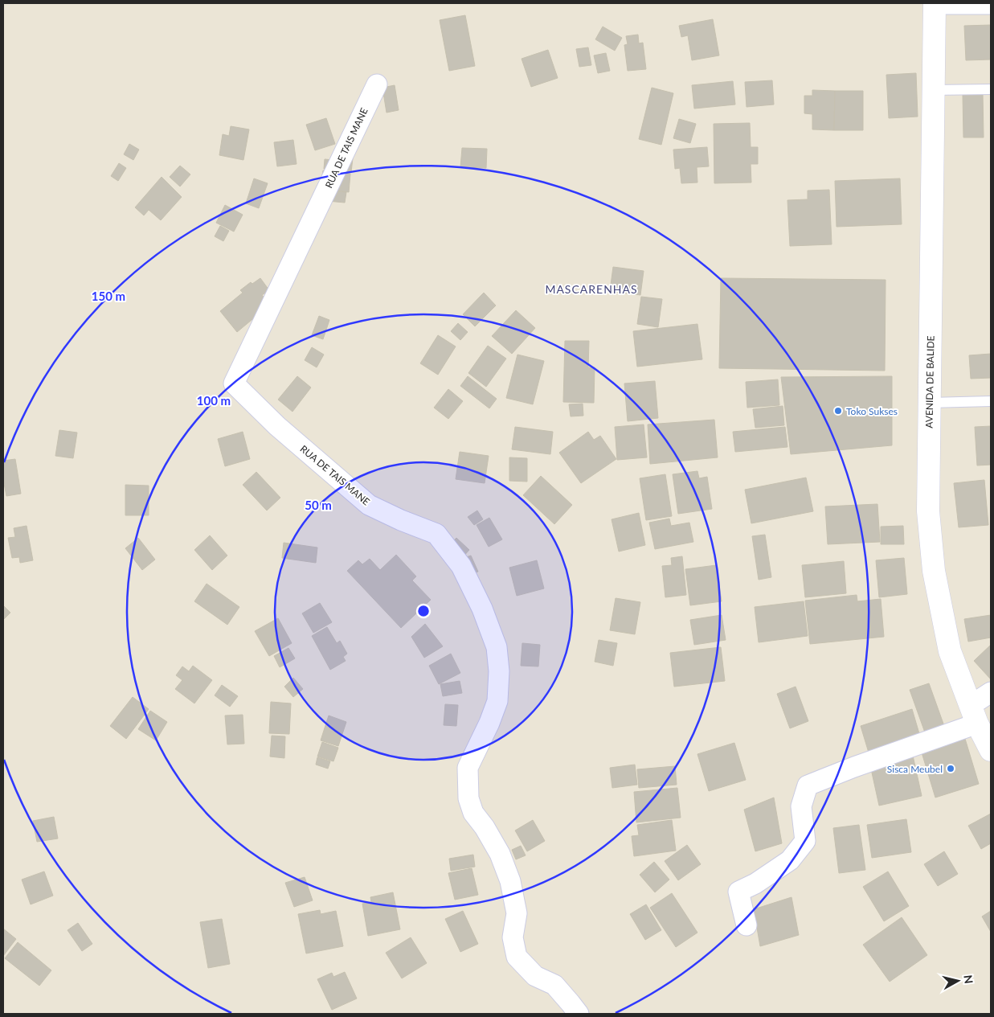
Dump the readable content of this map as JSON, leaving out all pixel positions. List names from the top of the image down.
{
  "streets": {
    "main road": ["AVENIDA DE BALIDE"],
    "street": ["RUA DE TAIS MANE"]
  },
  "districts": ["MASCARENHAS"],
  "places": ["Toko Sukses", "Sisca Meubel"],
  "north": "right",
  "rings": ["150 m", "100 m", "50 m"]
}
